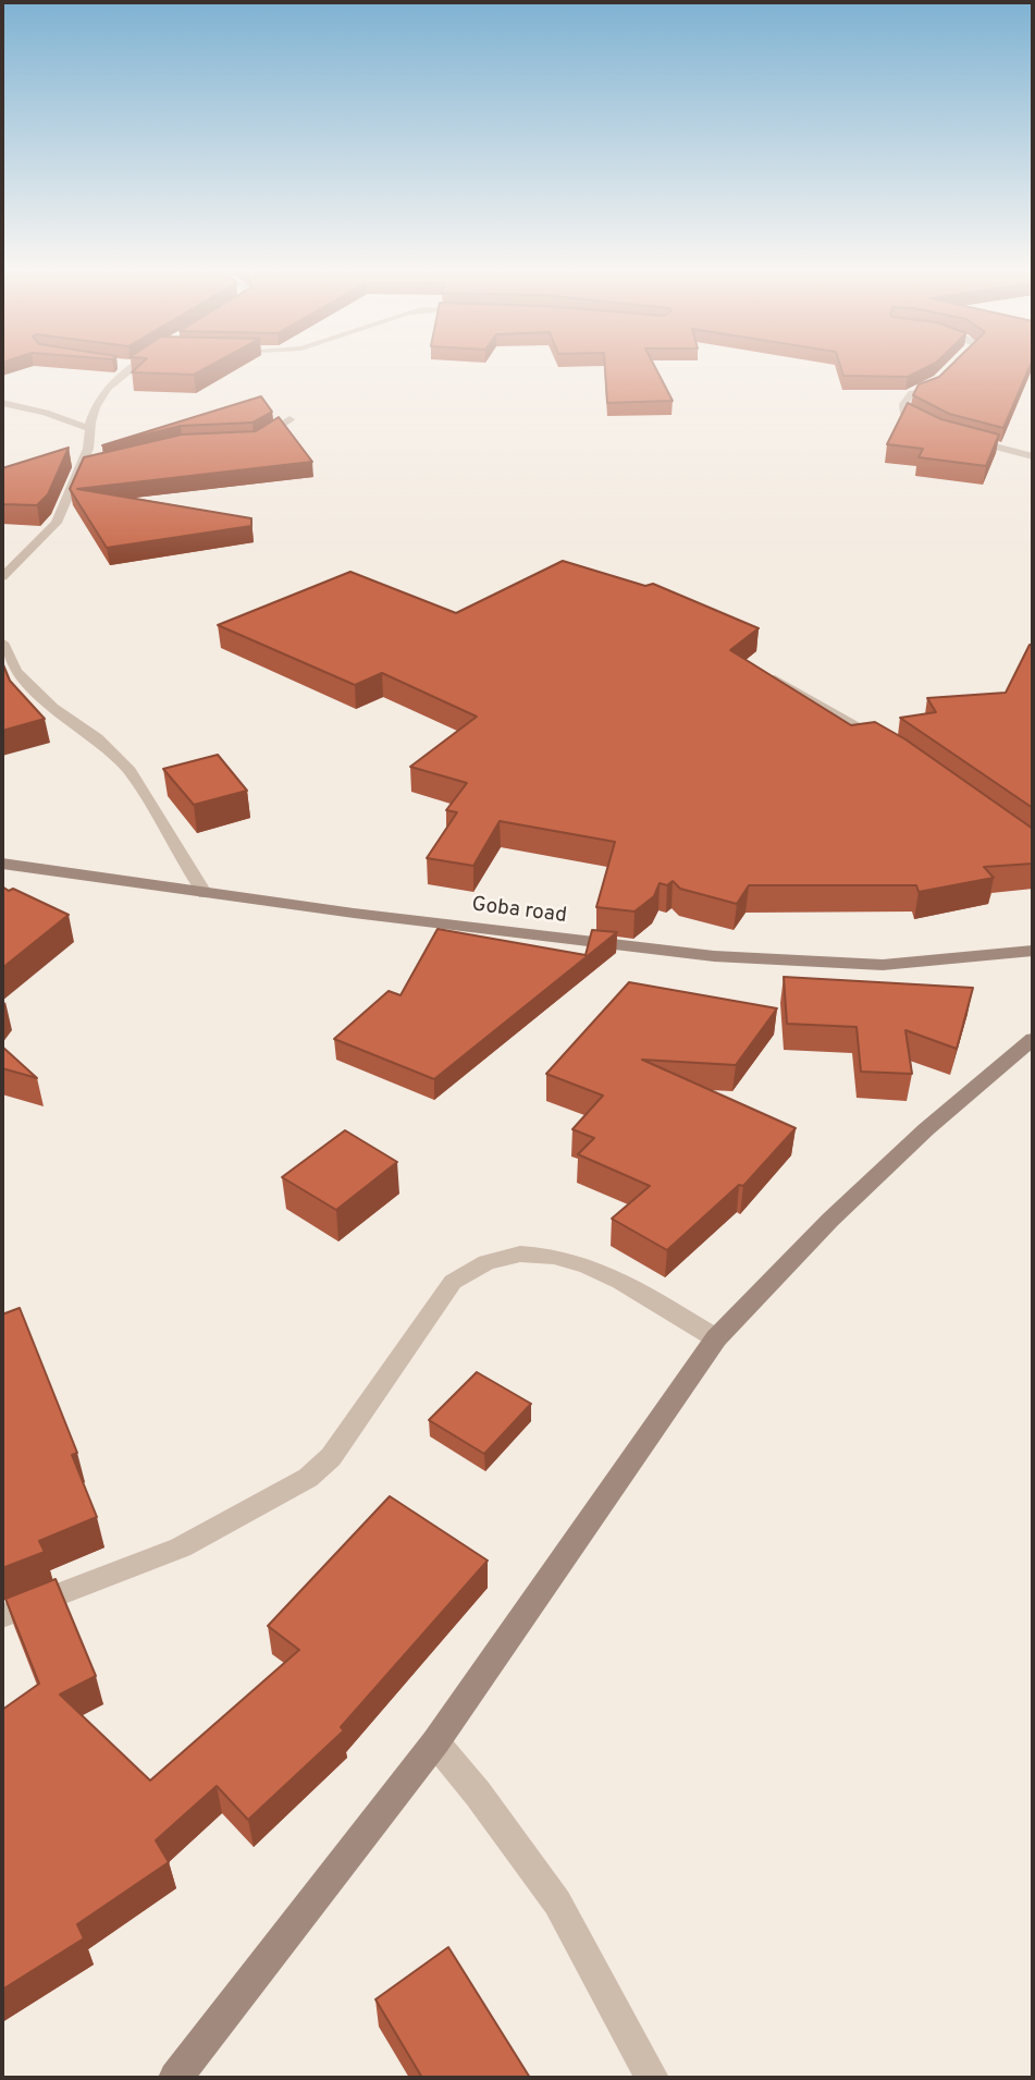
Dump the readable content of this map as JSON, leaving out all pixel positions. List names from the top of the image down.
{
  "streets": {
    "main road": ["Goba road"]
  }
}
